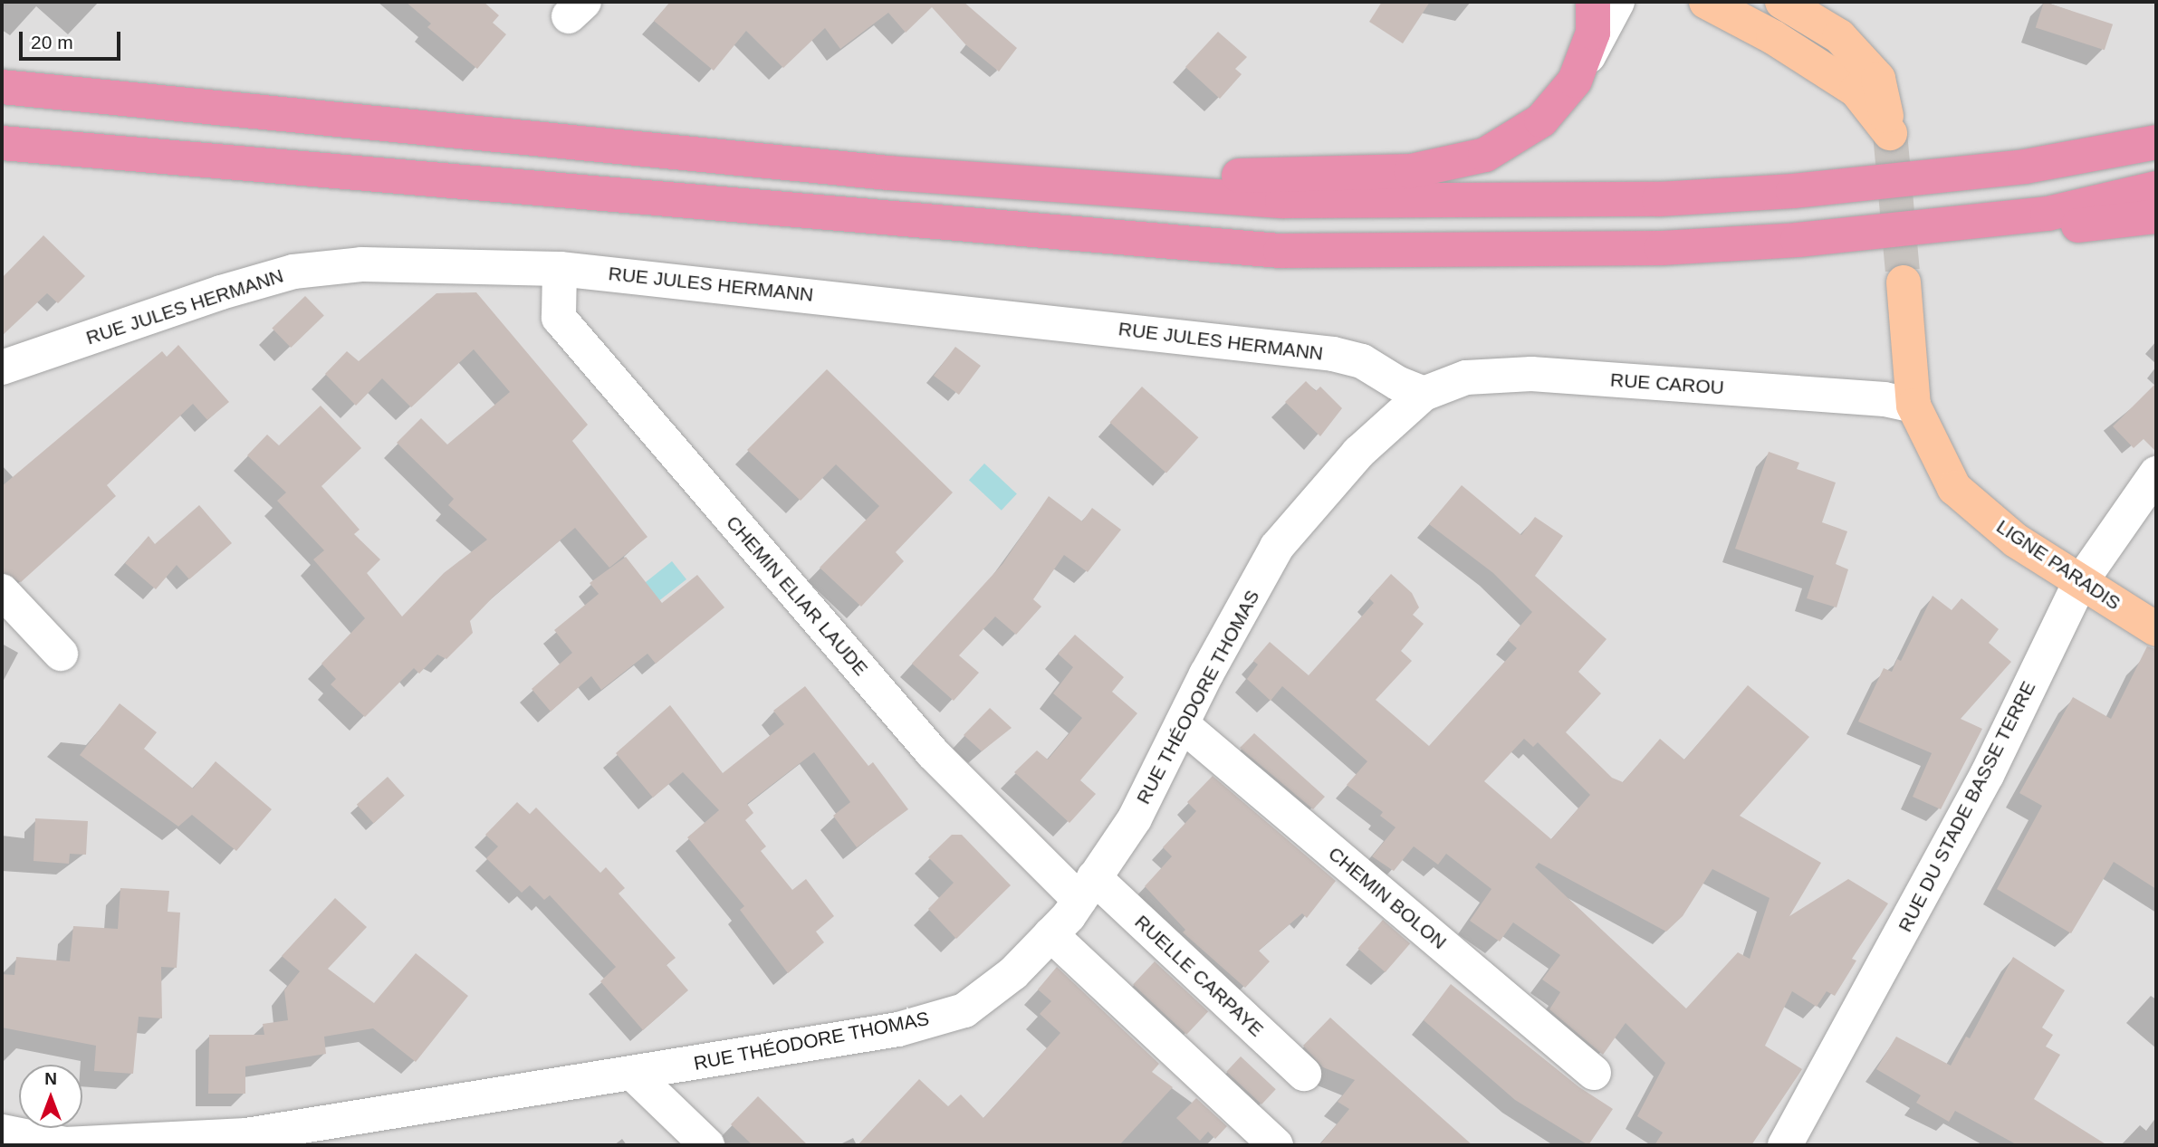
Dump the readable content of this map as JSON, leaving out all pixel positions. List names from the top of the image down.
{
  "streets": {
    "main road": ["LIGNE PARADIS"],
    "street": [
      "RUE JULES HERMANN",
      "RUE CAROU",
      "CHEMIN ELIAR LAUDE",
      "RUE THÉODORE THOMAS",
      "RUE DU STADE BASSE TERRE",
      "CHEMIN BOLON",
      "RUELLE CARPAYE"
    ]
  },
  "crossings": [
    ["RUE JULES HERMANN", "RUE CAROU"],
    ["RUE JULES HERMANN", "CHEMIN ELIAR LAUDE"],
    ["RUE JULES HERMANN", "RUE THÉODORE THOMAS"],
    ["RUE CAROU", "LIGNE PARADIS"],
    ["RUE CAROU", "RUE THÉODORE THOMAS"],
    ["LIGNE PARADIS", "RUE DU STADE BASSE TERRE"],
    ["CHEMIN ELIAR LAUDE", "RUE THÉODORE THOMAS"],
    ["CHEMIN ELIAR LAUDE", "RUELLE CARPAYE"],
    ["RUE THÉODORE THOMAS", "CHEMIN BOLON"],
    ["RUE THÉODORE THOMAS", "RUELLE CARPAYE"]
  ],
  "scale_bar": "20 m",
  "north": "top"
}
